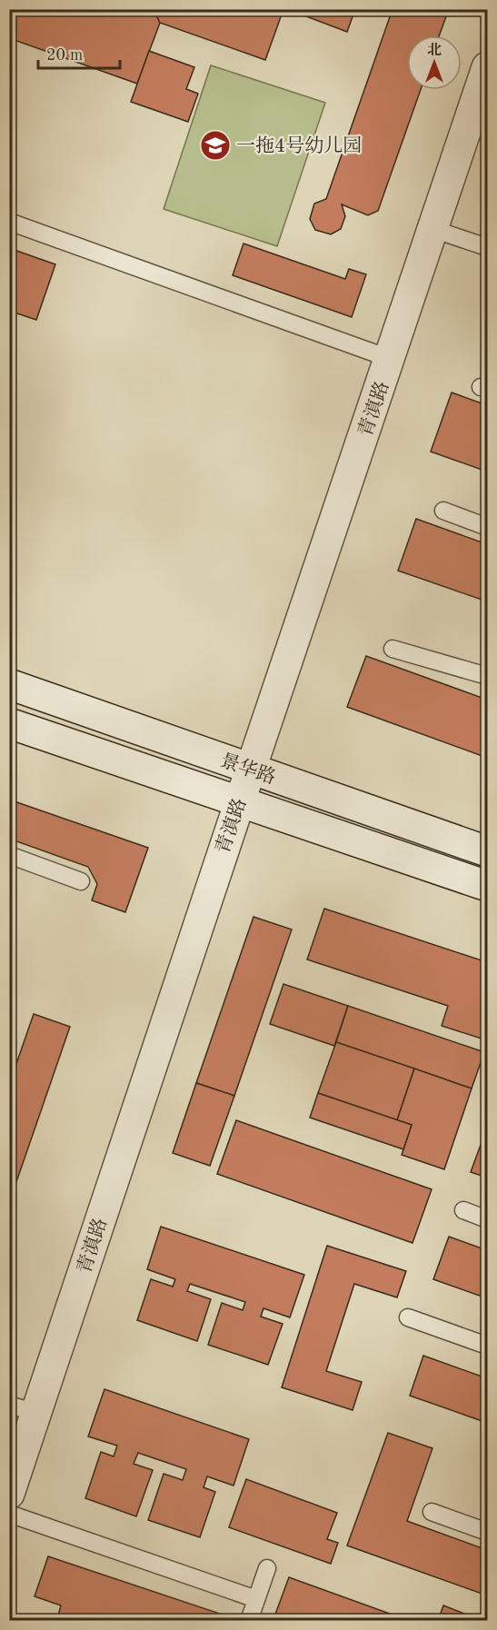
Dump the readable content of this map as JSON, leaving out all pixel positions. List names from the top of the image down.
{
  "streets": {
    "street": ["青滇路", "景华路"]
  },
  "crossings": [
    ["青滇路", "景华路"]
  ],
  "places": {
    "school or university": ["一拖4号幼儿园"]
  },
  "scale_bar": "20 m",
  "north": "top"
}
